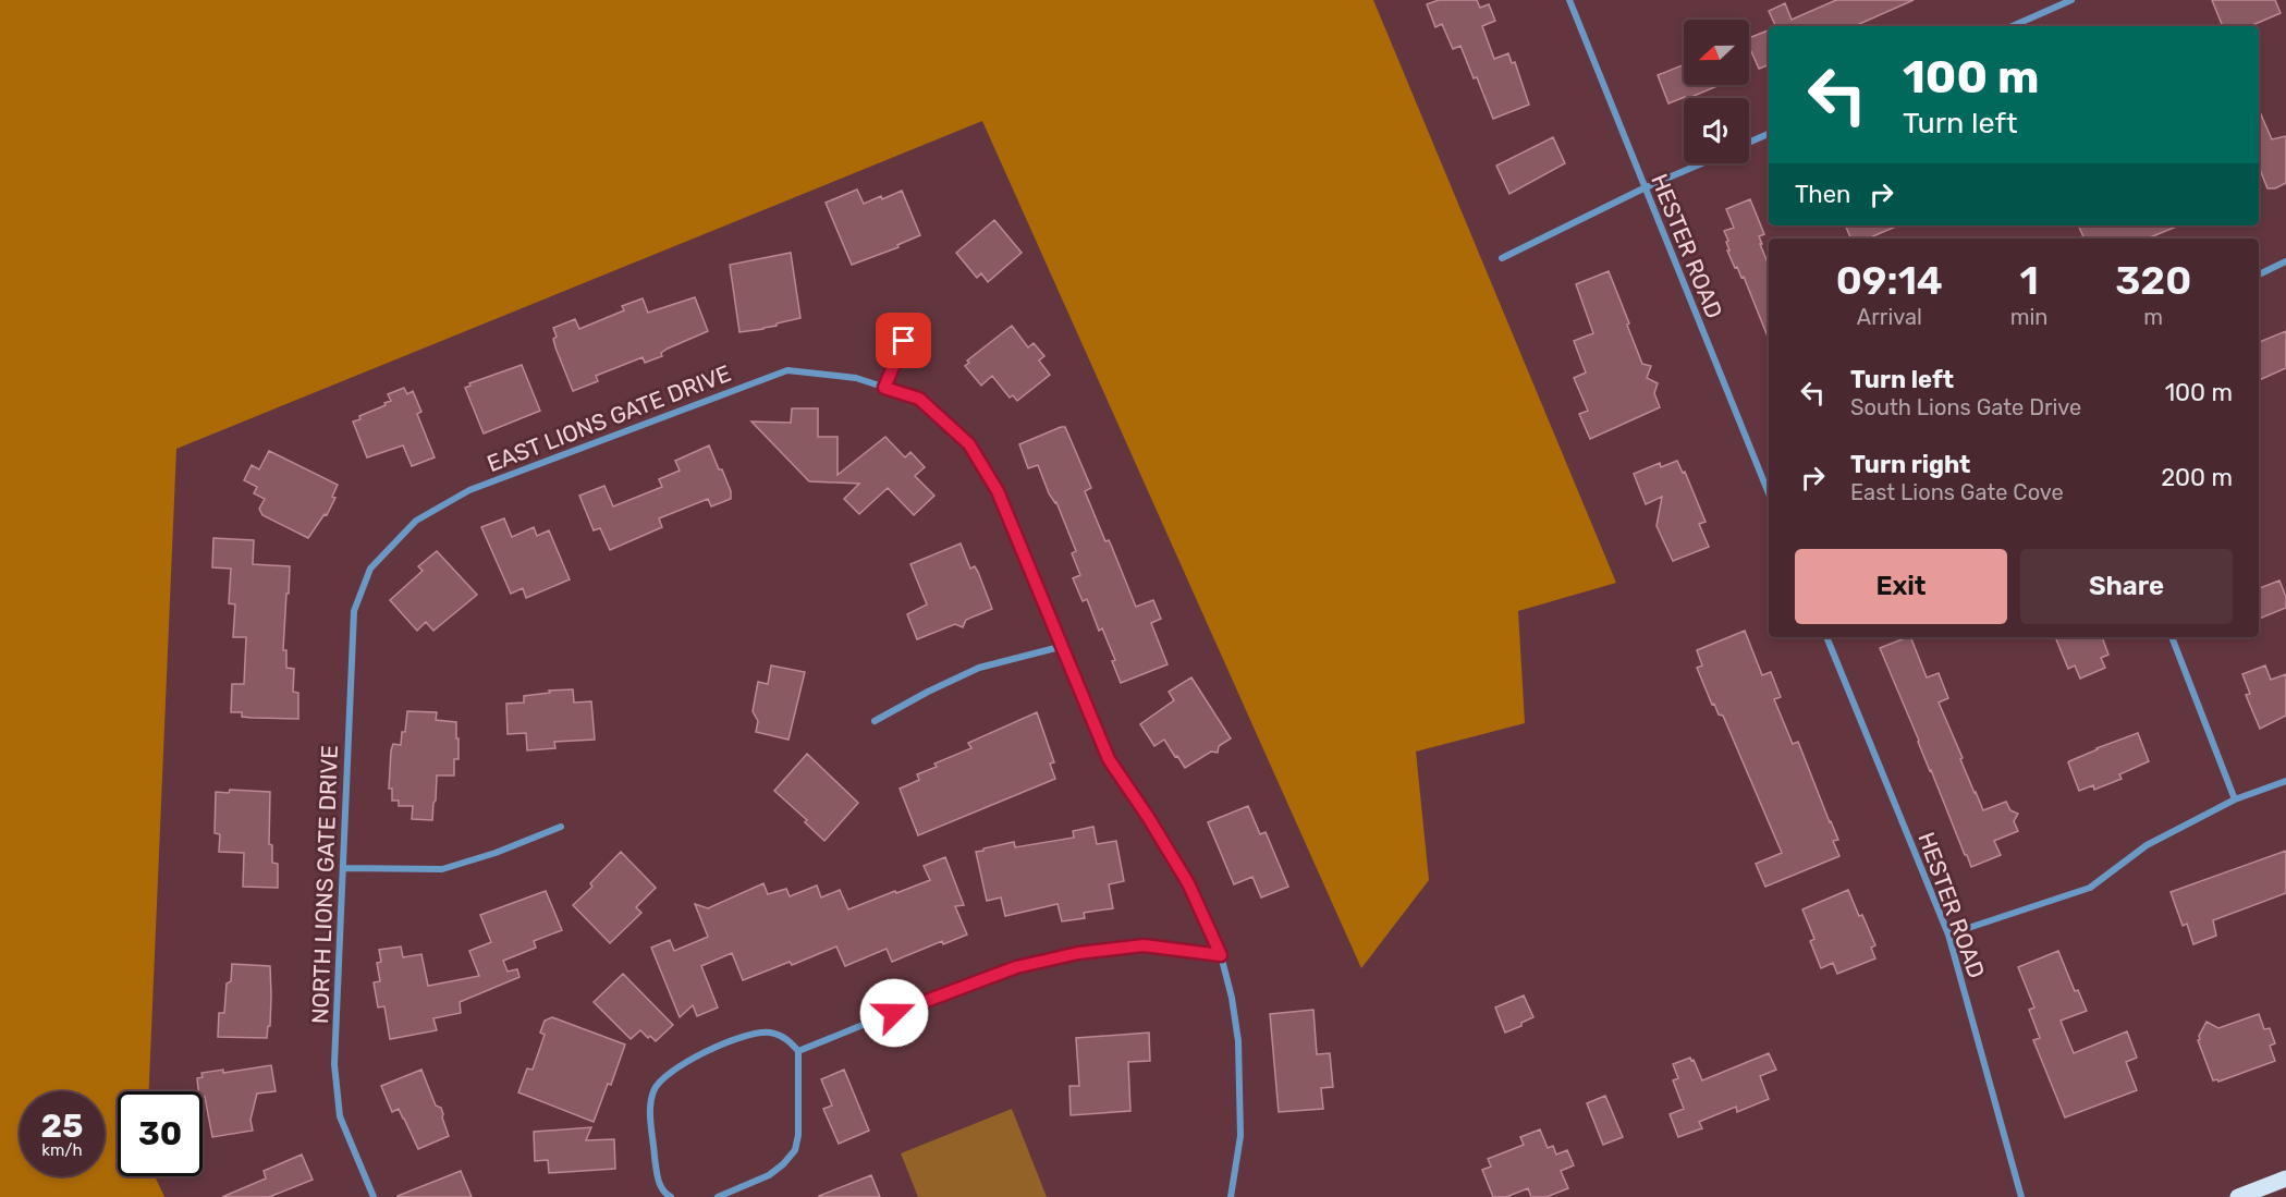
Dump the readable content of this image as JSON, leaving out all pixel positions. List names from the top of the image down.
{
  "streets": {
    "street": ["HESTER ROAD", "EAST LIONS GATE DRIVE", "NORTH LIONS GATE DRIVE"]
  },
  "crossings": [
    ["EAST LIONS GATE DRIVE", "NORTH LIONS GATE DRIVE"]
  ],
  "north": "left",
  "page": {
    "turn": ["100 m", "Turn left"],
    "then": "Then",
    "eta": [
      "09:14",
      "Arrival",
      "1",
      "min",
      "320",
      "m"
    ],
    "list": [
      {
        "name": "Turn left",
        "note": "South Lions Gate Drive",
        "value": "100 m"
      },
      {
        "name": "Turn right",
        "note": "East Lions Gate Cove",
        "value": "200 m"
      }
    ],
    "buttons": ["Exit", "Share"],
    "speed": "25 km/h",
    "limit": "30"
  }
}
